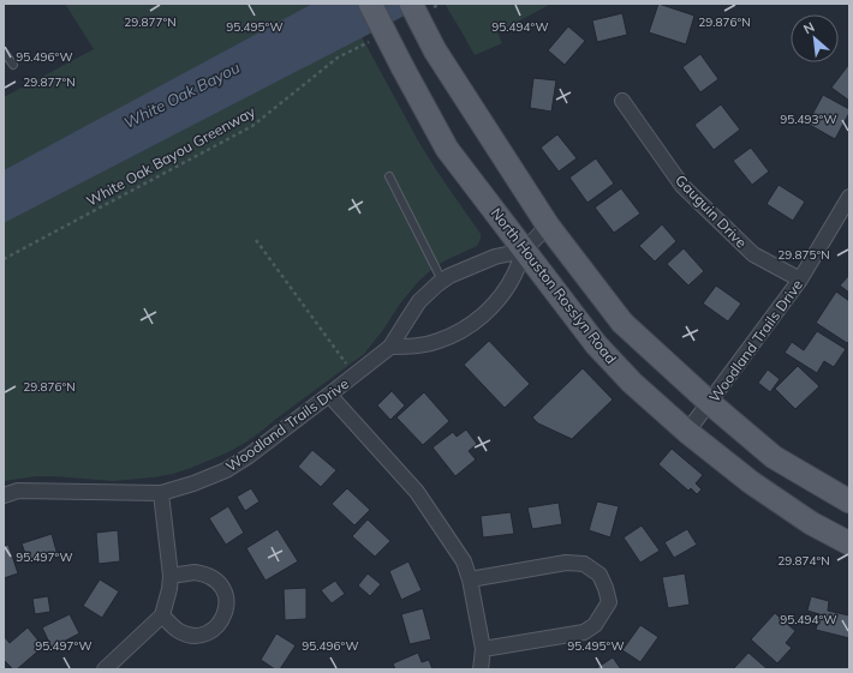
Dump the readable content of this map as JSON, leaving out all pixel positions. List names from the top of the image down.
{
  "streets": {
    "main road": ["North Houston Rosslyn Road"],
    "street": ["Gauguin Drive", "Woodland Trails Drive"],
    "path": ["White Oak Bayou Greenway"]
  },
  "crossings": [
    ["Gauguin Drive", "Woodland Trails Drive"],
    ["North Houston Rosslyn Road", "Woodland Trails Drive"]
  ],
  "water": ["White Oak Bayou"],
  "north": "top left",
  "coordinates": [
    "29.877°N",
    "29.876°N",
    "95.495°W",
    "95.494°W",
    "95.496°W",
    "95.493°W",
    "29.875°N",
    "95.497°W",
    "29.874°N"
  ]
}
